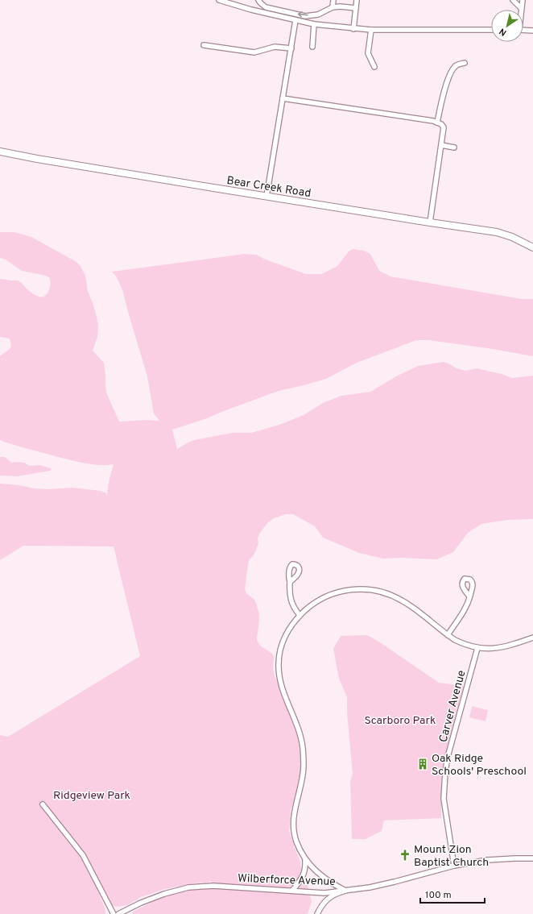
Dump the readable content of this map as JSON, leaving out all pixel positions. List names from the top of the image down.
{
  "streets": {
    "street": ["Bear Creek Road", "Carver Avenue", "Wilberforce Avenue"]
  },
  "crossings": [
    ["Carver Avenue", "Wilberforce Avenue"]
  ],
  "parks": ["Scarboro Park", "Ridgeview Park"],
  "places": {
    "building": ["Oak Ridge Schools' Preschool"],
    "church": ["Mount Zion Baptist Church"]
  },
  "scale_bar": "100 m",
  "north": "bottom left"
}
